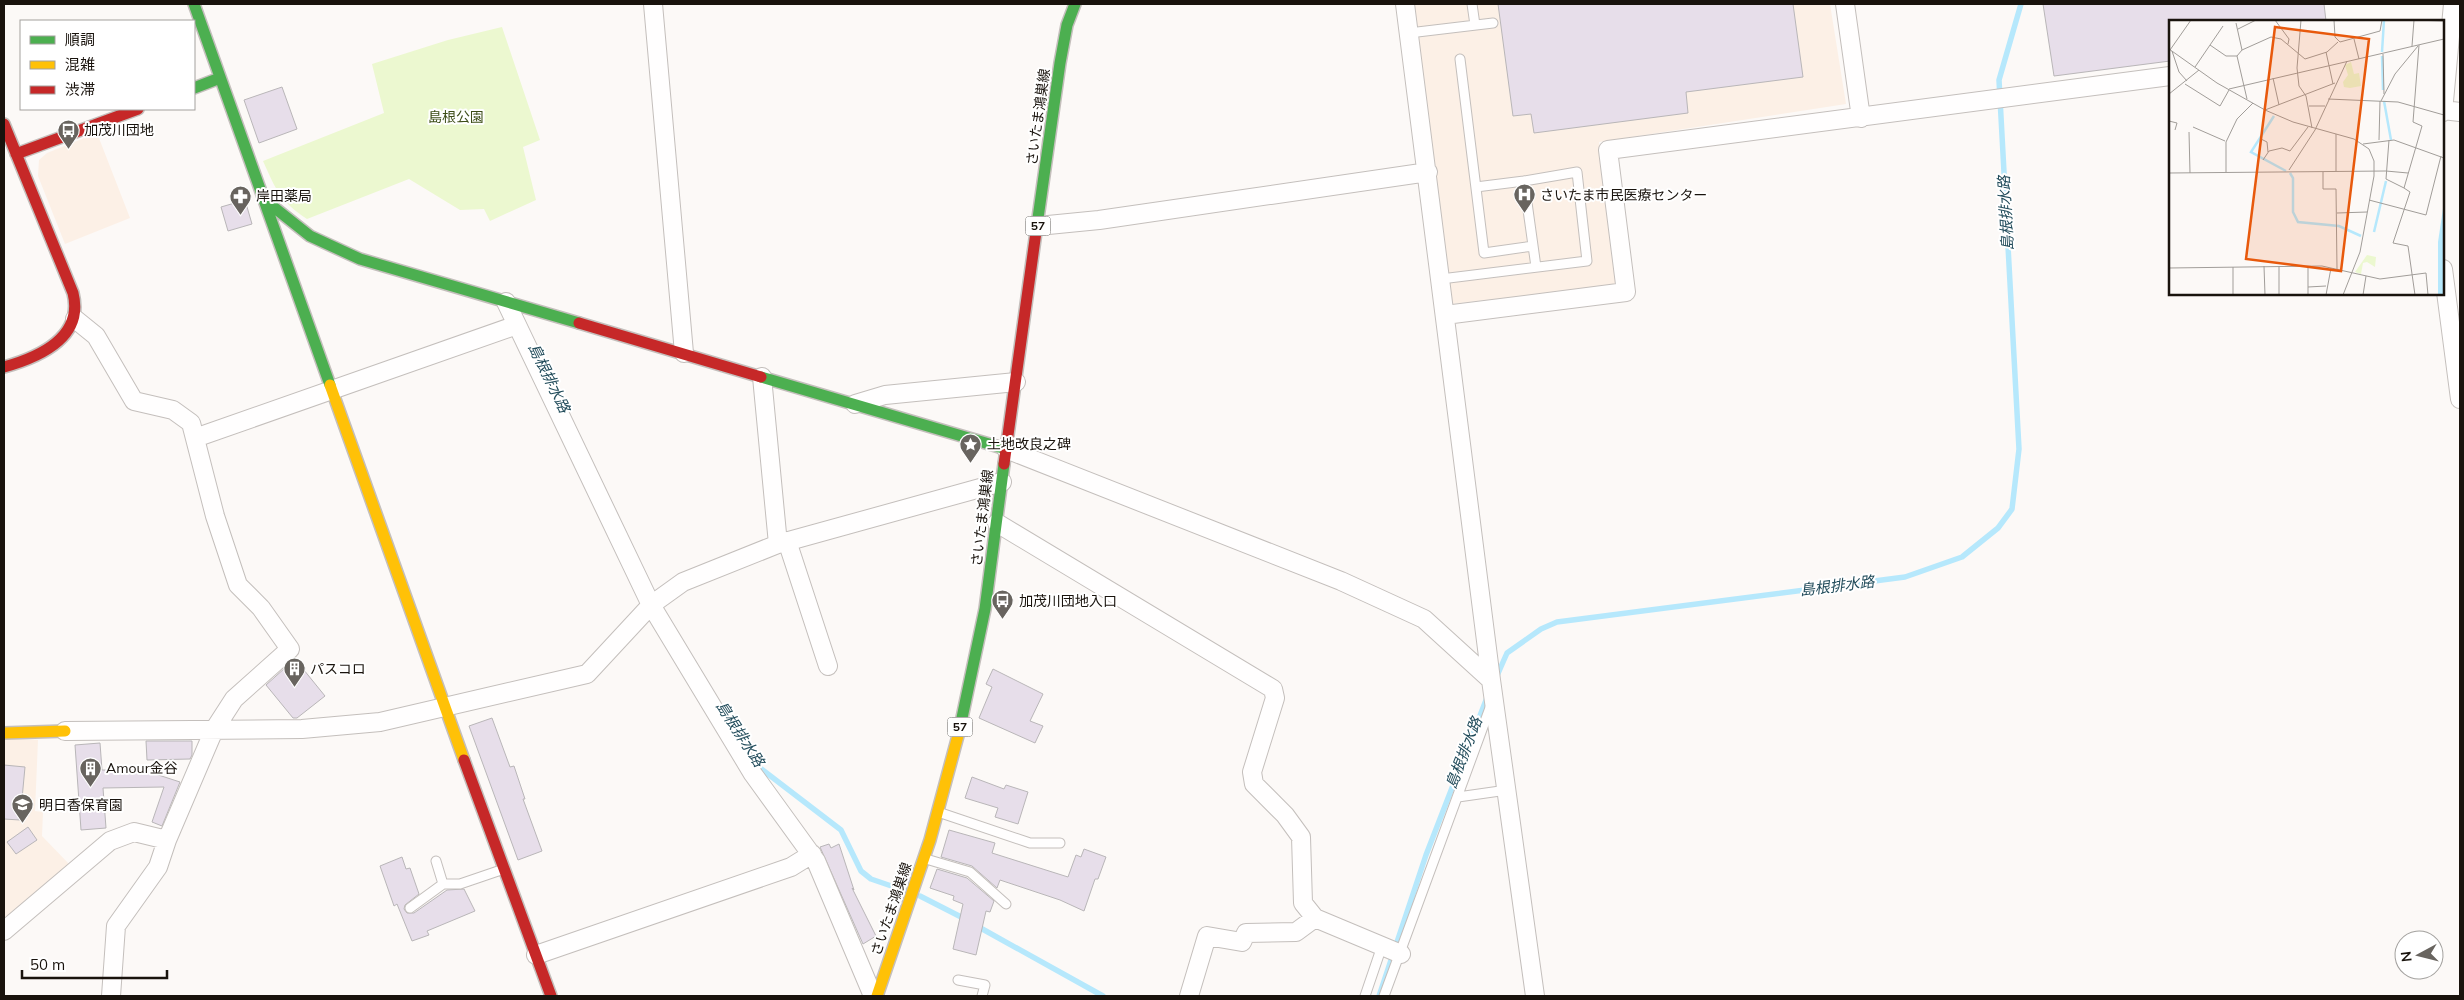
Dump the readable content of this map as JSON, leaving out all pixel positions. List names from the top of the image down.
{
  "streets": {
    "street": ["さいたま鴻巣線", "57"]
  },
  "water": ["島根排水路"],
  "parks": ["島根公園"],
  "places": {
    "bus stop": ["加茂川団地", "加茂川団地入口"],
    "hospital": ["さいたま市民医療センター"],
    "pharmacy": ["岸田薬局"],
    "place": ["土地改良之碑"],
    "building": ["パスコロ", "Amour金谷"],
    "school or university": ["明日香保育園"]
  },
  "legend": ["順調", "混雑", "渋滞"],
  "scale_bar": "50 m",
  "north": "left"
}
